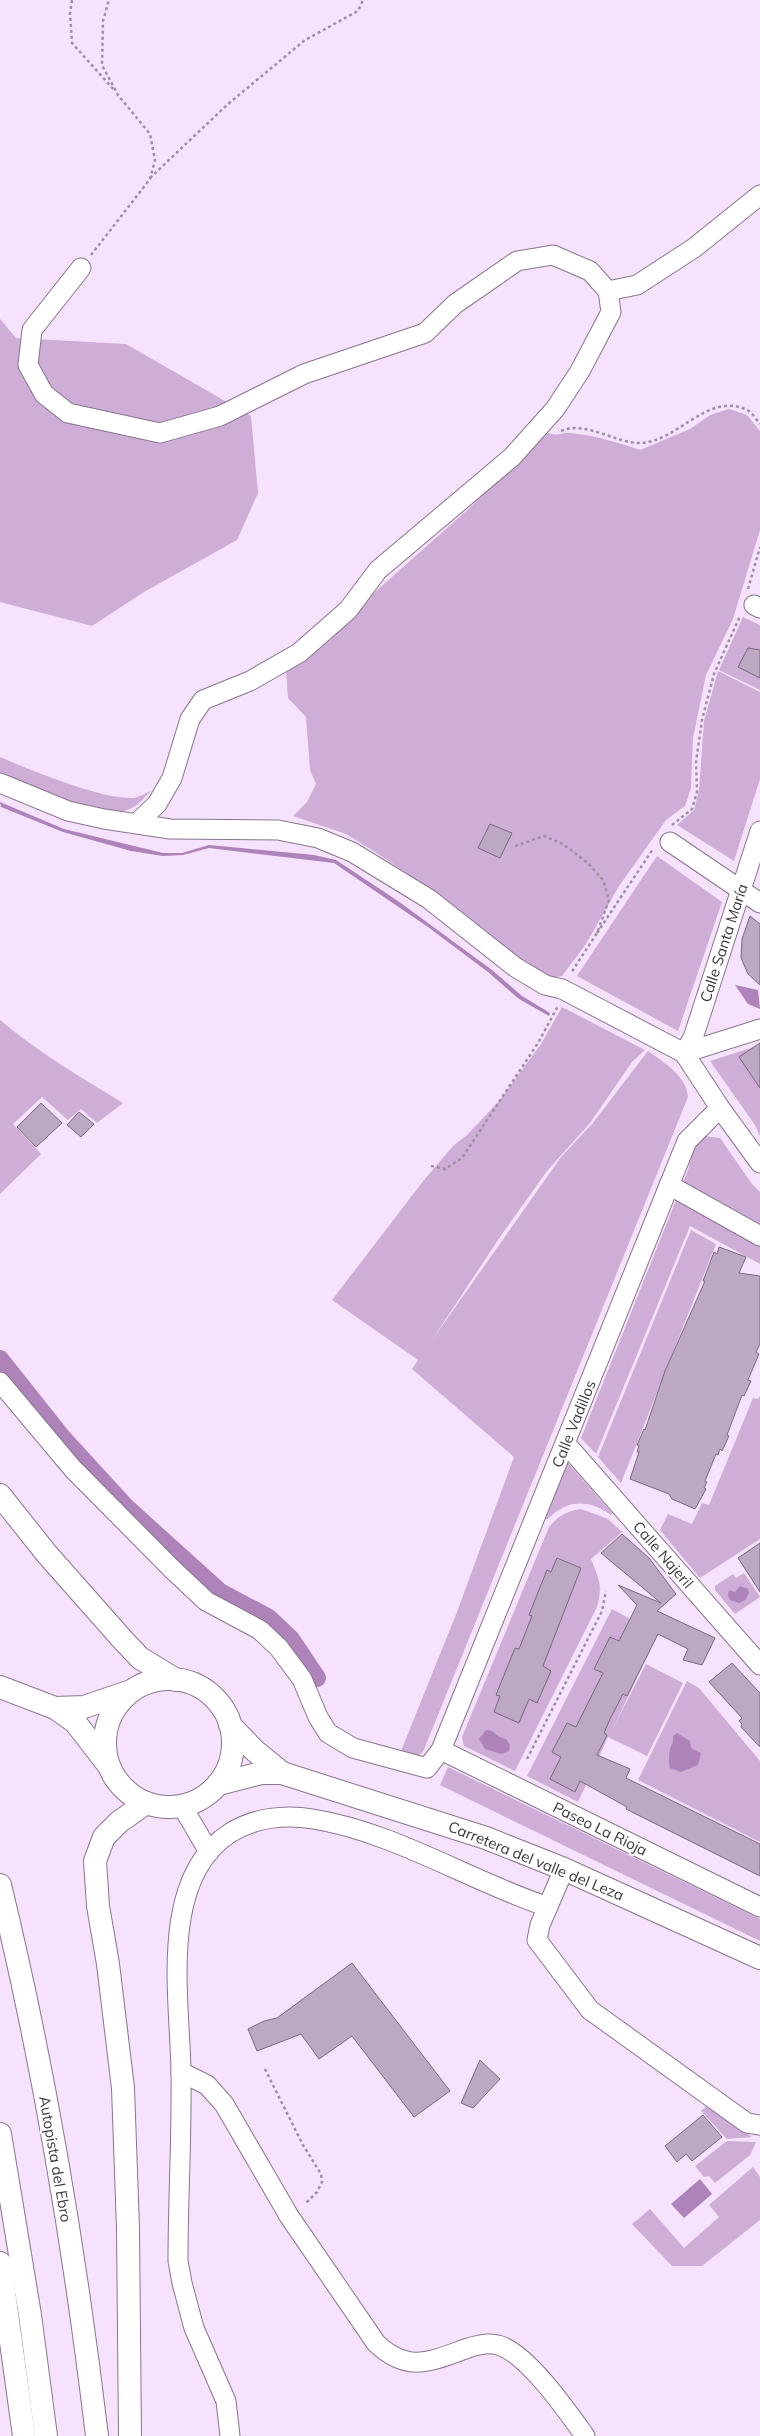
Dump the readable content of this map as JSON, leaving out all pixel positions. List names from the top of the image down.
{
  "streets": {
    "main road": ["Carretera del valle del Leza", "Autopista del Ebro"],
    "street": [
      "Calle Santa María",
      "Calle Vadillos",
      "Calle Najeril",
      "Paseo La Rioja"
    ]
  },
  "crossings": [
    ["Calle Vadillos", "Calle Najeril"],
    ["Calle Vadillos", "Paseo La Rioja"]
  ]
}
